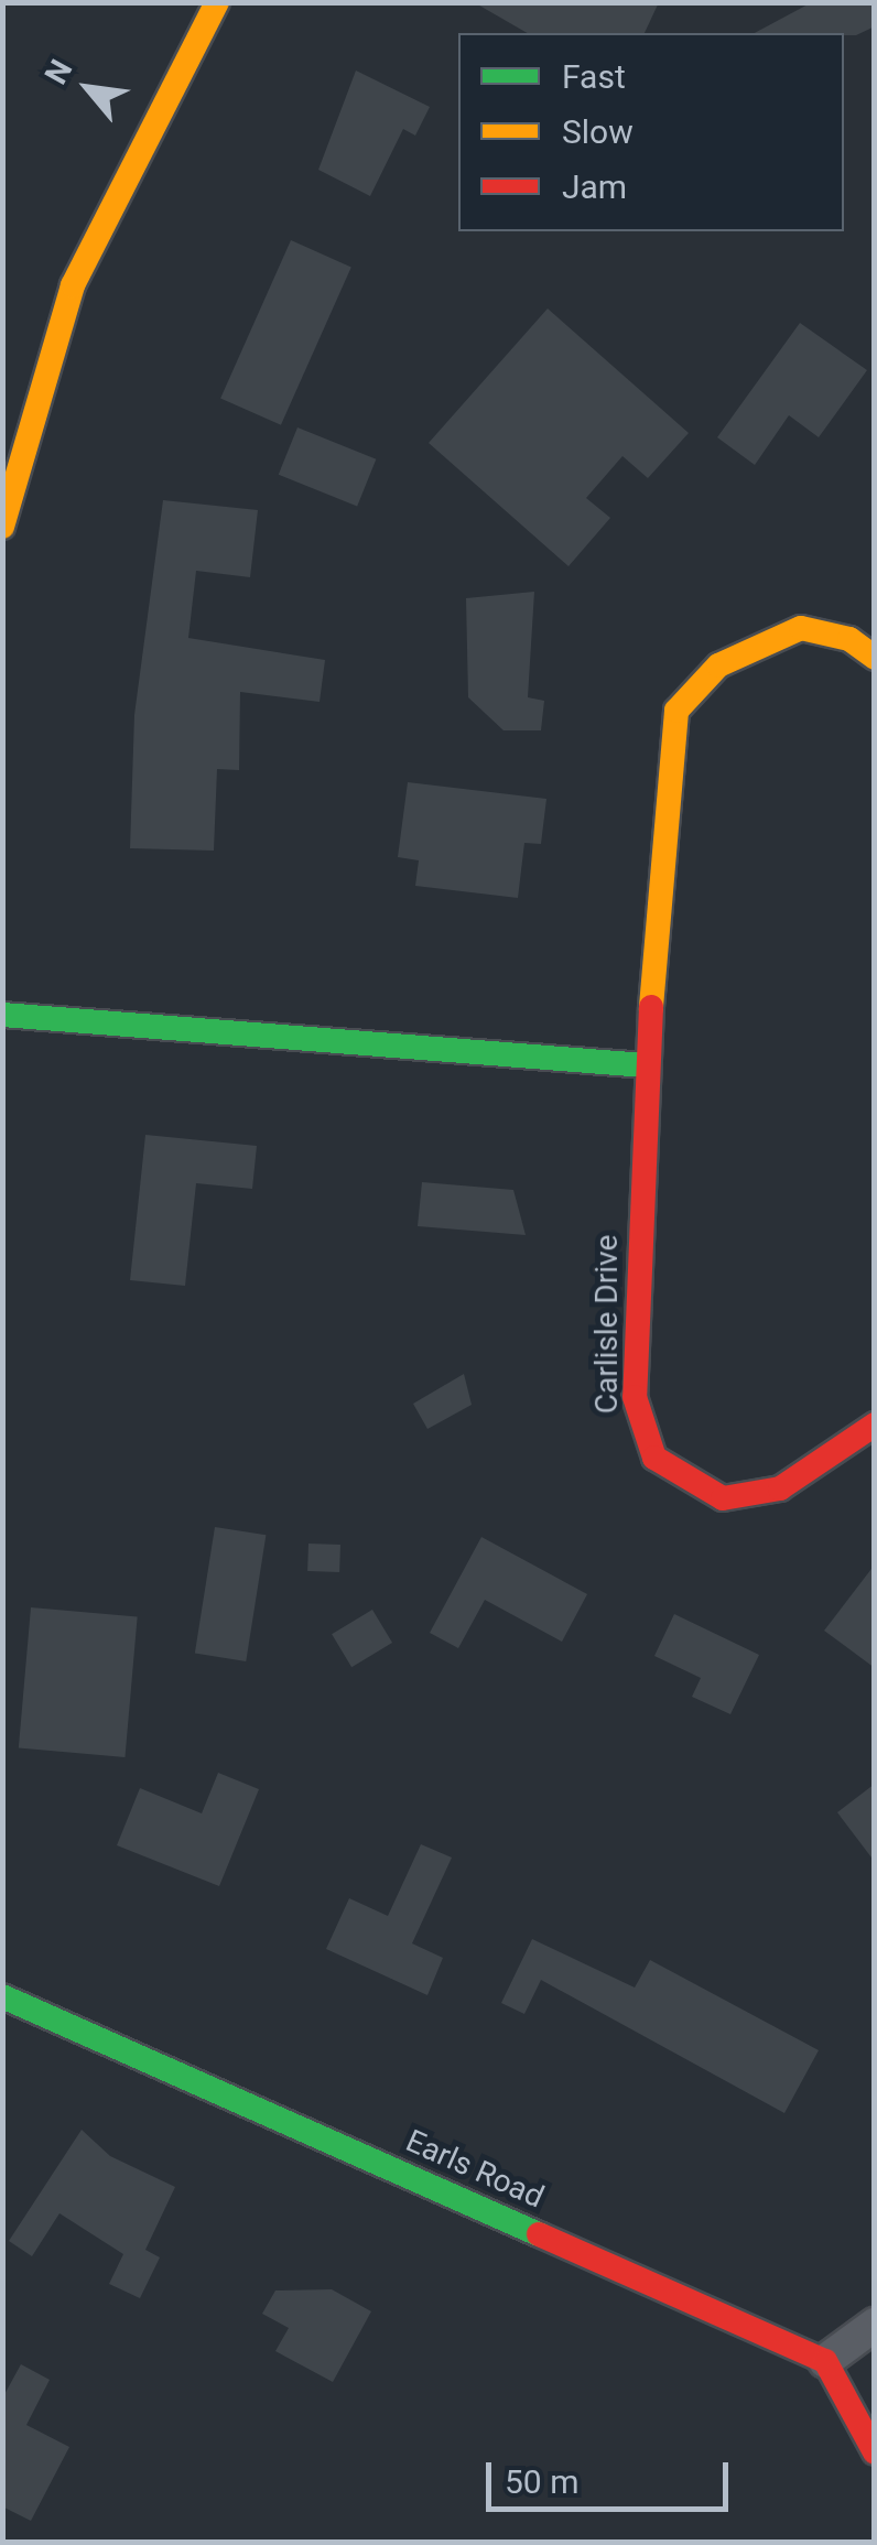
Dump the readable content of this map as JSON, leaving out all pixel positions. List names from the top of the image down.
{
  "streets": {
    "street": ["Carlisle Drive", "Earls Road"]
  },
  "legend": ["Fast", "Slow", "Jam"],
  "scale_bar": "50 m",
  "north": "top left"
}
